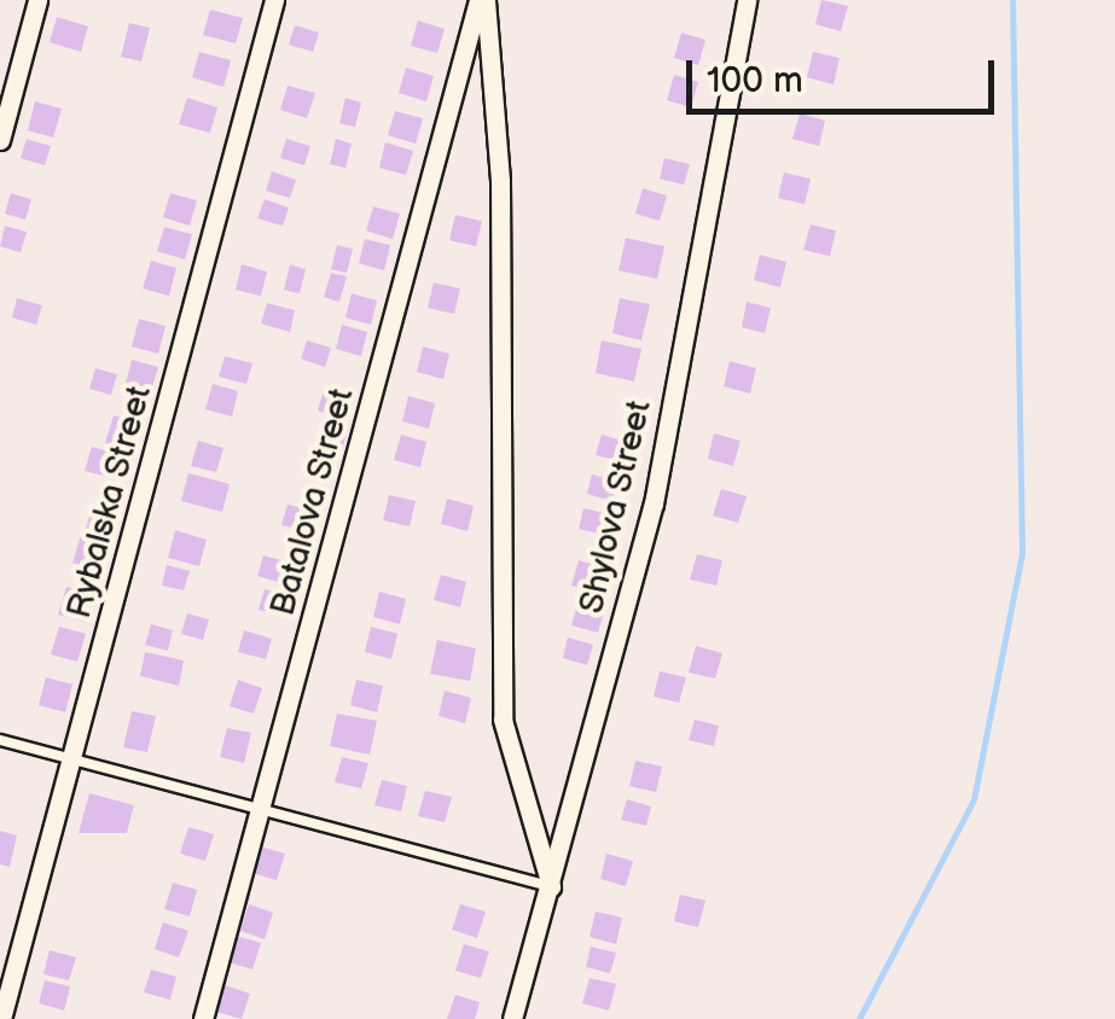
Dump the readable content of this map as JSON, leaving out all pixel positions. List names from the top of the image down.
{
  "streets": {
    "street": ["Rybalska Street", "Batalova Street", "Shylova Street"]
  },
  "crossings": [
    ["Batalova Street", "Shylova Street"]
  ],
  "scale_bar": "100 m"
}
